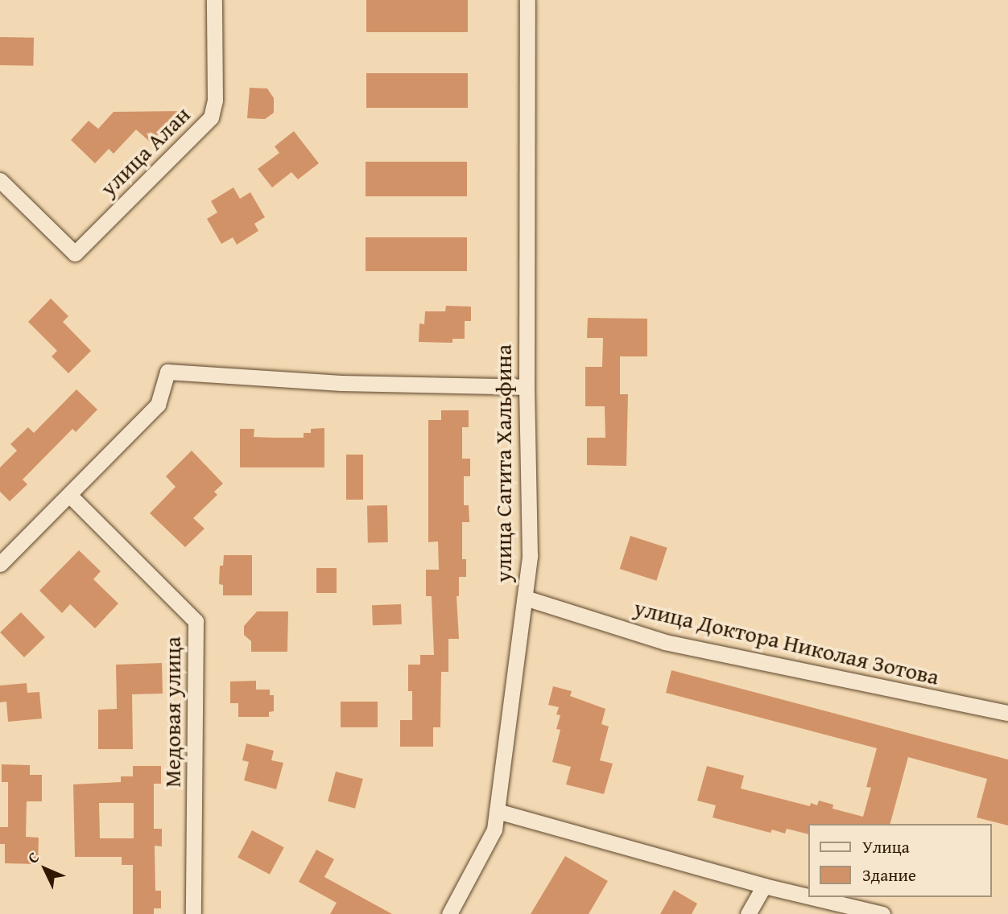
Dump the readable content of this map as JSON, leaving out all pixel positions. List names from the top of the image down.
{
  "streets": {
    "street": [
      "улица Алан",
      "улица Сагита Хальфина",
      "улица Доктора Николая Зотова",
      "Медовая улица"
    ]
  },
  "crossings": [
    ["улица Сагита Хальфина", "улица Доктора Николая Зотова"]
  ],
  "legend": ["Улица", "Здание"],
  "north": "top left"
}
